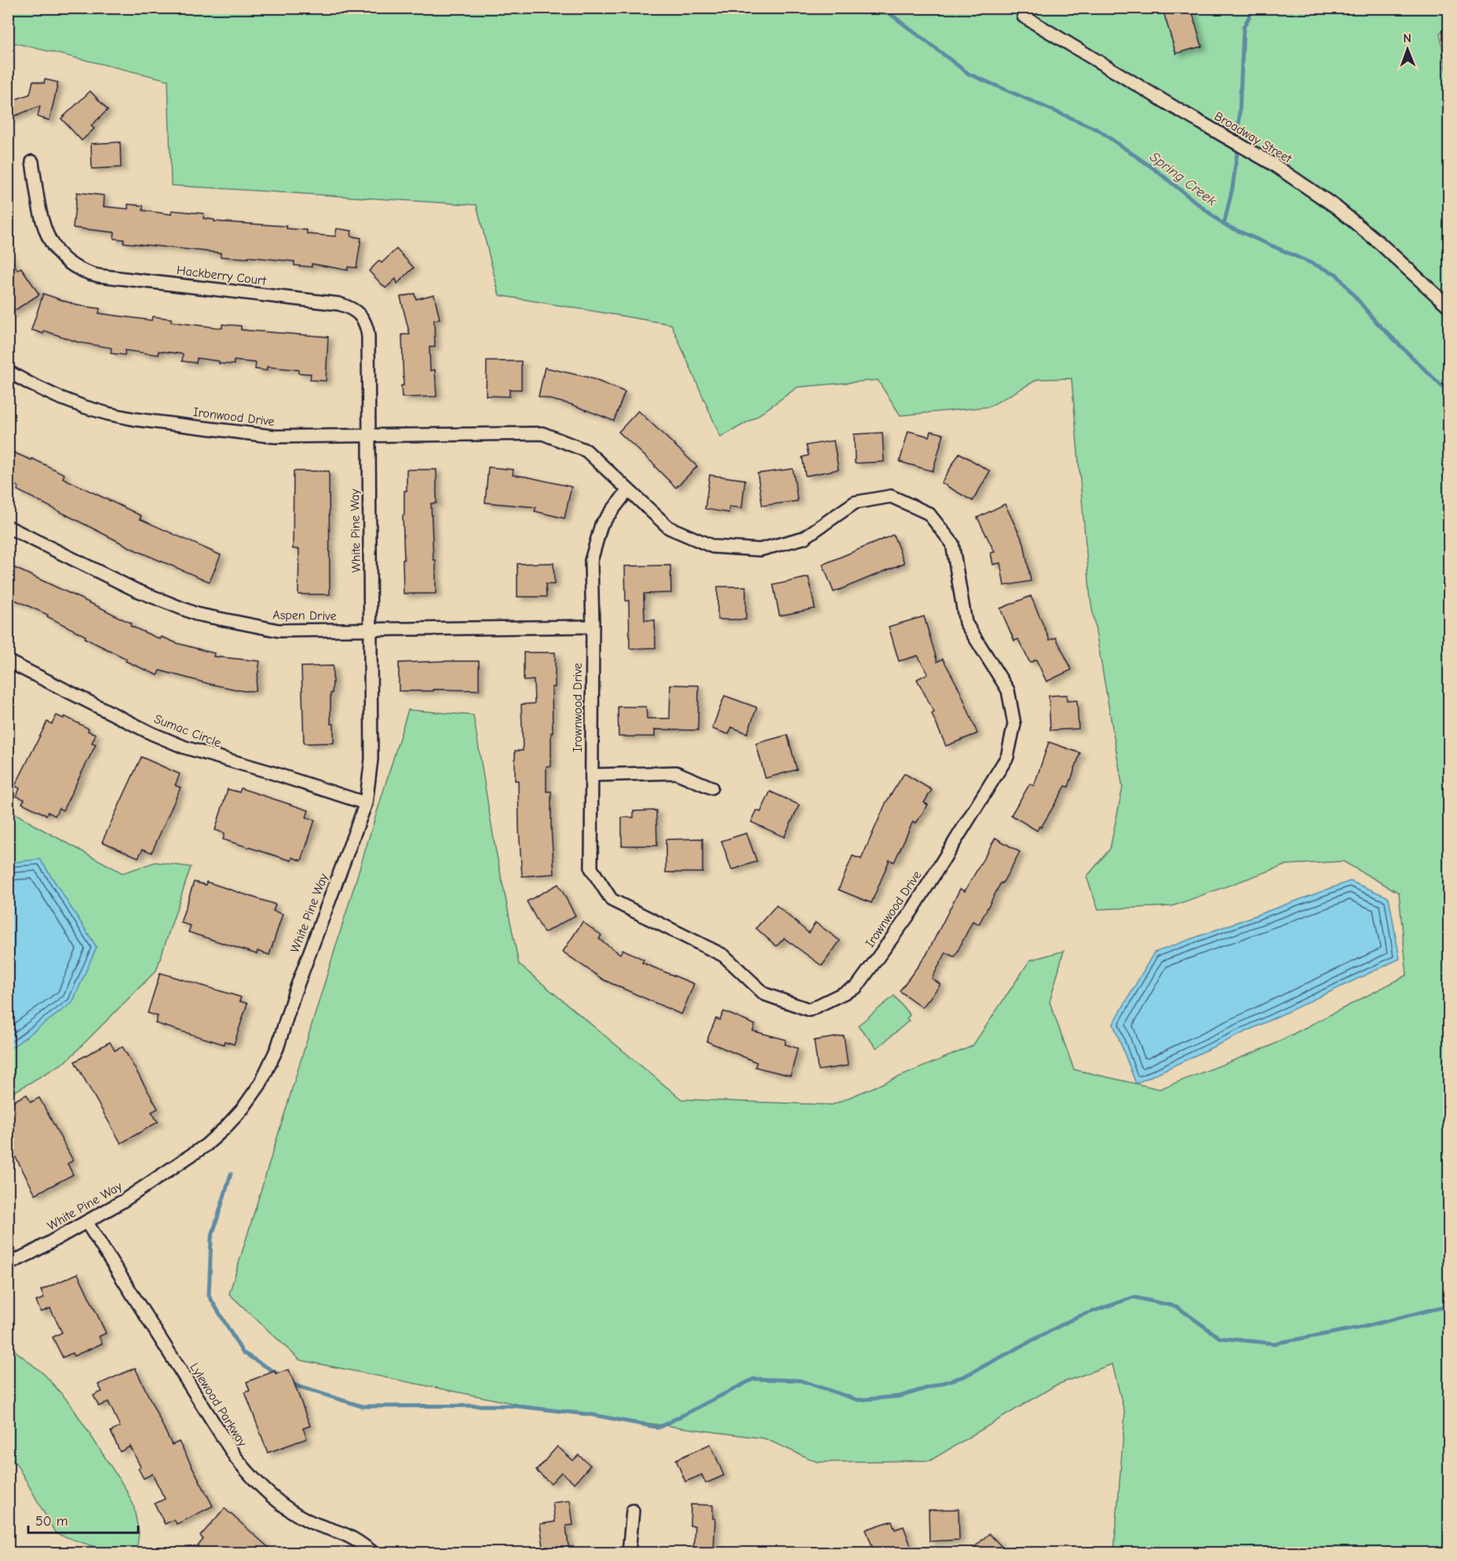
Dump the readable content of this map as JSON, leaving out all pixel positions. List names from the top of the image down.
{
  "streets": {
    "street": [
      "Broadway Street",
      "Hackberry Court",
      "Ironwood Drive",
      "White Pine Way",
      "Aspen Drive",
      "Irownwood Drive",
      "Sumac Circle",
      "Lylewood Parkway"
    ]
  },
  "crossings": [
    ["Hackberry Court", "Ironwood Drive"],
    ["Hackberry Court", "White Pine Way"],
    ["Ironwood Drive", "White Pine Way"],
    ["Ironwood Drive", "Irownwood Drive"],
    ["White Pine Way", "Aspen Drive"],
    ["White Pine Way", "Sumac Circle"],
    ["White Pine Way", "Lylewood Parkway"],
    ["Aspen Drive", "Irownwood Drive"]
  ],
  "water": ["Spring Creek"],
  "scale_bar": "50 m",
  "north": "top"
}
